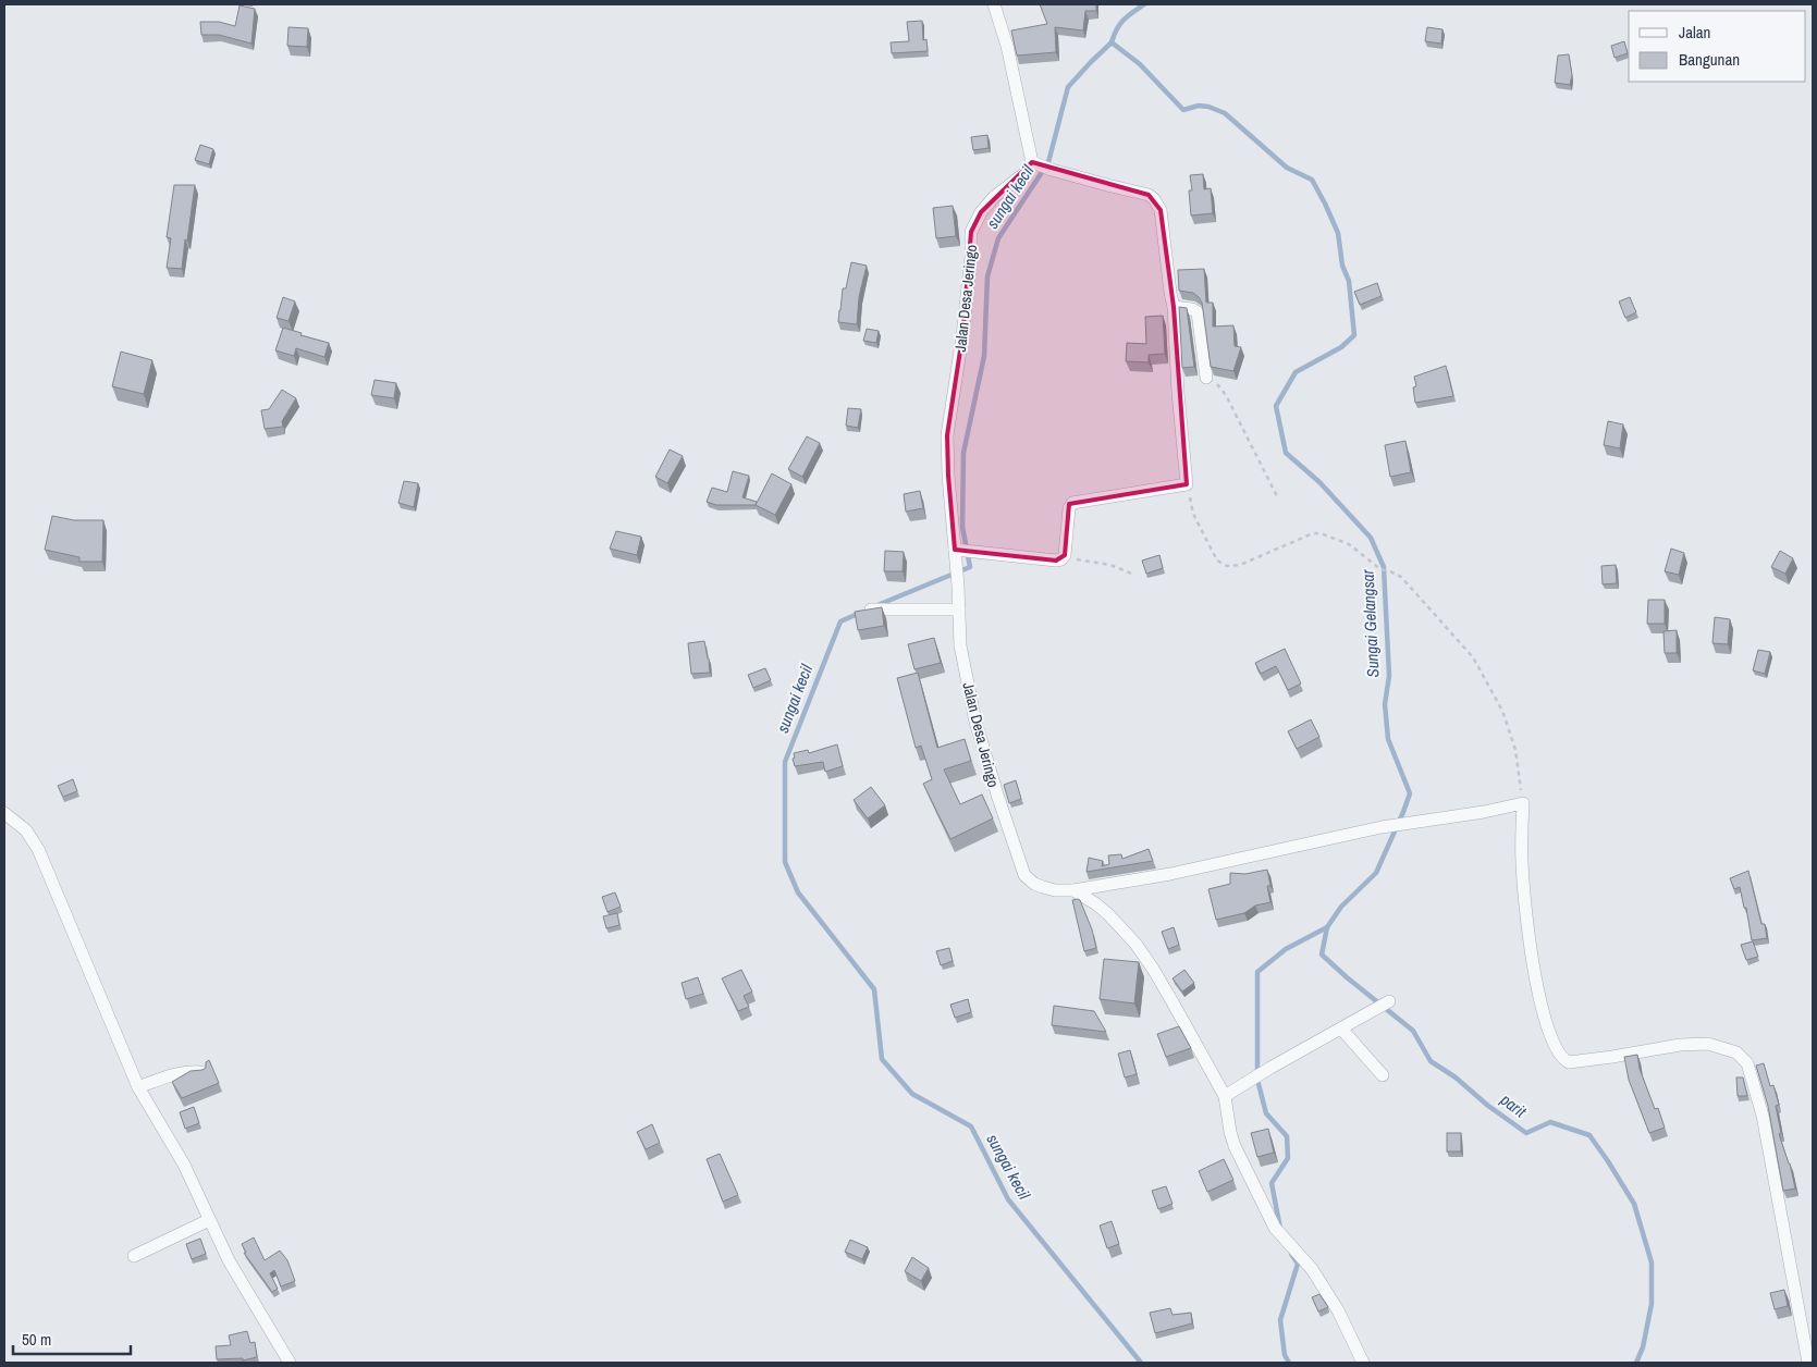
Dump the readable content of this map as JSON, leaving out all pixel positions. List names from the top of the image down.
{
  "streets": {
    "street": ["Jalan Desa Jeringo"]
  },
  "water": ["sungai kecil", "Sungai Gelangsar", "parit"],
  "legend": ["Jalan", "Bangunan"],
  "scale_bar": "50 m"
}
